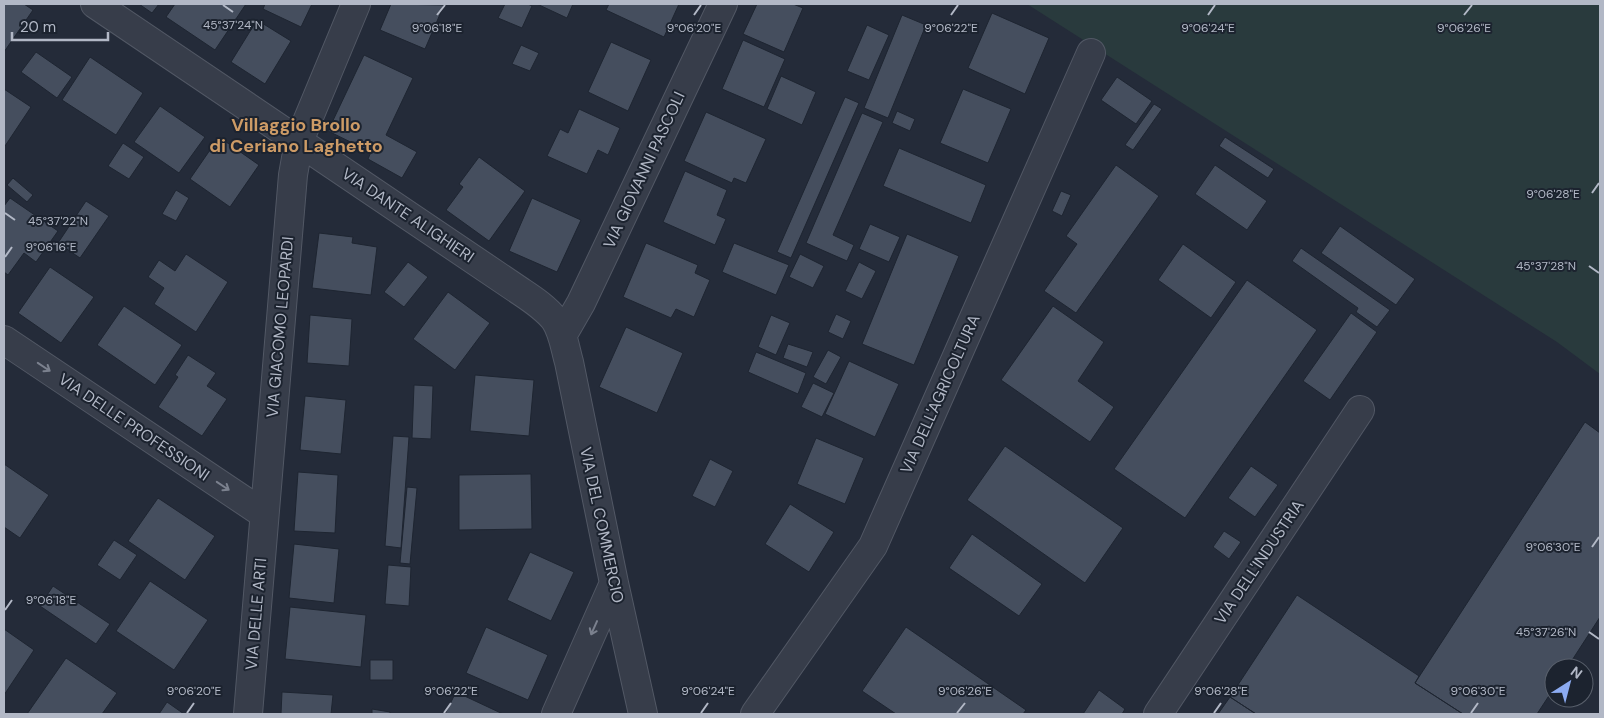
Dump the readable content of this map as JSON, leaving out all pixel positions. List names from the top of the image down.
{
  "streets": {
    "street": [
      "VIA GIOVANNI PASCOLI",
      "VIA DANTE ALIGHIERI",
      "VIA GIACOMO LEOPARDI",
      "VIA DELL'AGRICOLTURA",
      "VIA DELLE PROFESSIONI",
      "VIA DEL COMMERCIO",
      "VIA DELL'INDUSTRIA",
      "VIA DELLE ARTI"
    ]
  },
  "crossings": [
    ["VIA GIOVANNI PASCOLI", "VIA DANTE ALIGHIERI"],
    ["VIA GIOVANNI PASCOLI", "VIA DEL COMMERCIO"],
    ["VIA DANTE ALIGHIERI", "VIA GIACOMO LEOPARDI"],
    ["VIA DANTE ALIGHIERI", "VIA DEL COMMERCIO"],
    ["VIA GIACOMO LEOPARDI", "VIA DELLE PROFESSIONI"],
    ["VIA GIACOMO LEOPARDI", "VIA DELLE ARTI"],
    ["VIA DELLE PROFESSIONI", "VIA DELLE ARTI"]
  ],
  "one_way": ["VIA DELLE PROFESSIONI"],
  "districts": ["Villaggio Brollo di Ceriano Laghetto"],
  "scale_bar": "20 m",
  "north": "top right",
  "coordinates": [
    "45°37'24\"N",
    "9°06'18\"E",
    "9°06'20\"E",
    "9°06'22\"E",
    "9°06'24\"E",
    "9°06'26\"E",
    "9°06'28\"E",
    "45°37'22\"N",
    "9°06'16\"E",
    "45°37'28\"N",
    "9°06'30\"E",
    "45°37'26\"N"
  ]
}
